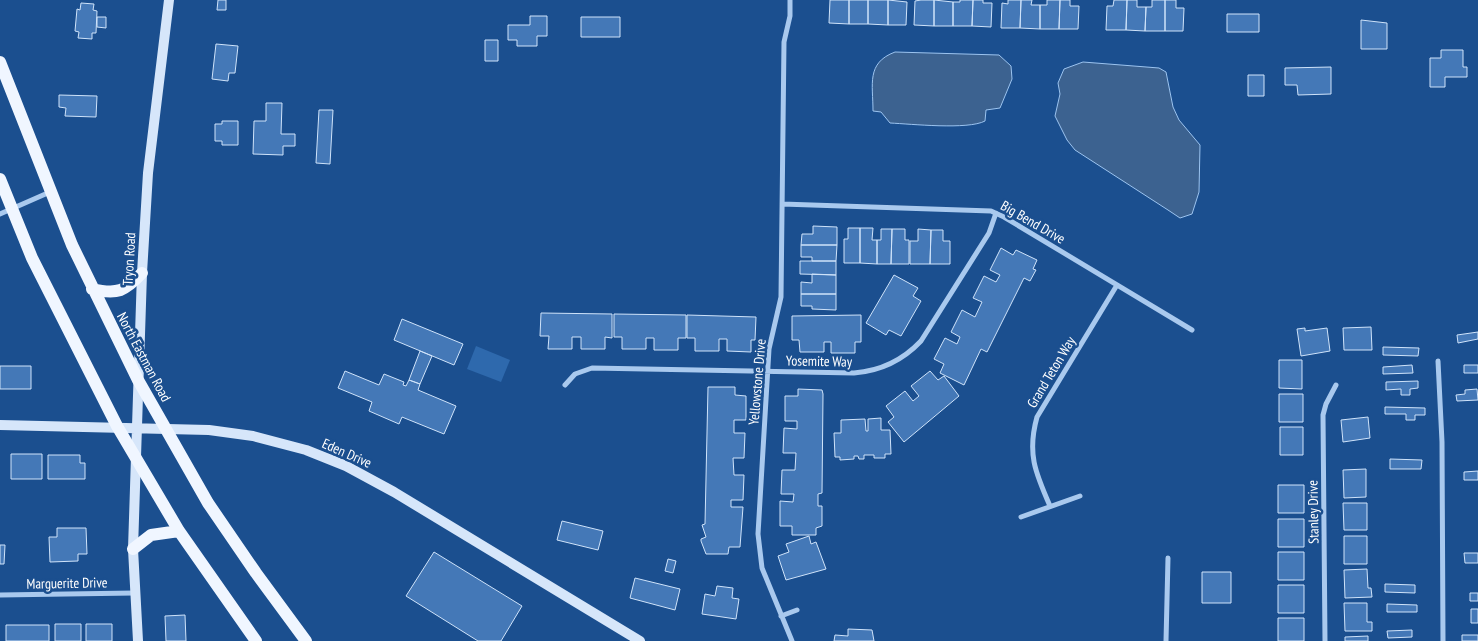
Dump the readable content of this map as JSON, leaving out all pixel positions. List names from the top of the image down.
{
  "streets": {
    "main road": ["North Eastman Road"],
    "street": [
      "Big Bend Drive",
      "Tryon Road",
      "Yosemite Way",
      "Grand Teton Way",
      "Yellowstone Drive",
      "Eden Drive",
      "Stanley Drive",
      "Marguerite Drive"
    ]
  },
  "crossings": [
    ["Big Bend Drive", "Yosemite Way"],
    ["Big Bend Drive", "Grand Teton Way"],
    ["Big Bend Drive", "Yellowstone Drive"],
    ["Tryon Road", "North Eastman Road"],
    ["Tryon Road", "Eden Drive"],
    ["Tryon Road", "Marguerite Drive"],
    ["North Eastman Road", "Eden Drive"],
    ["Yosemite Way", "Yellowstone Drive"]
  ]
}
